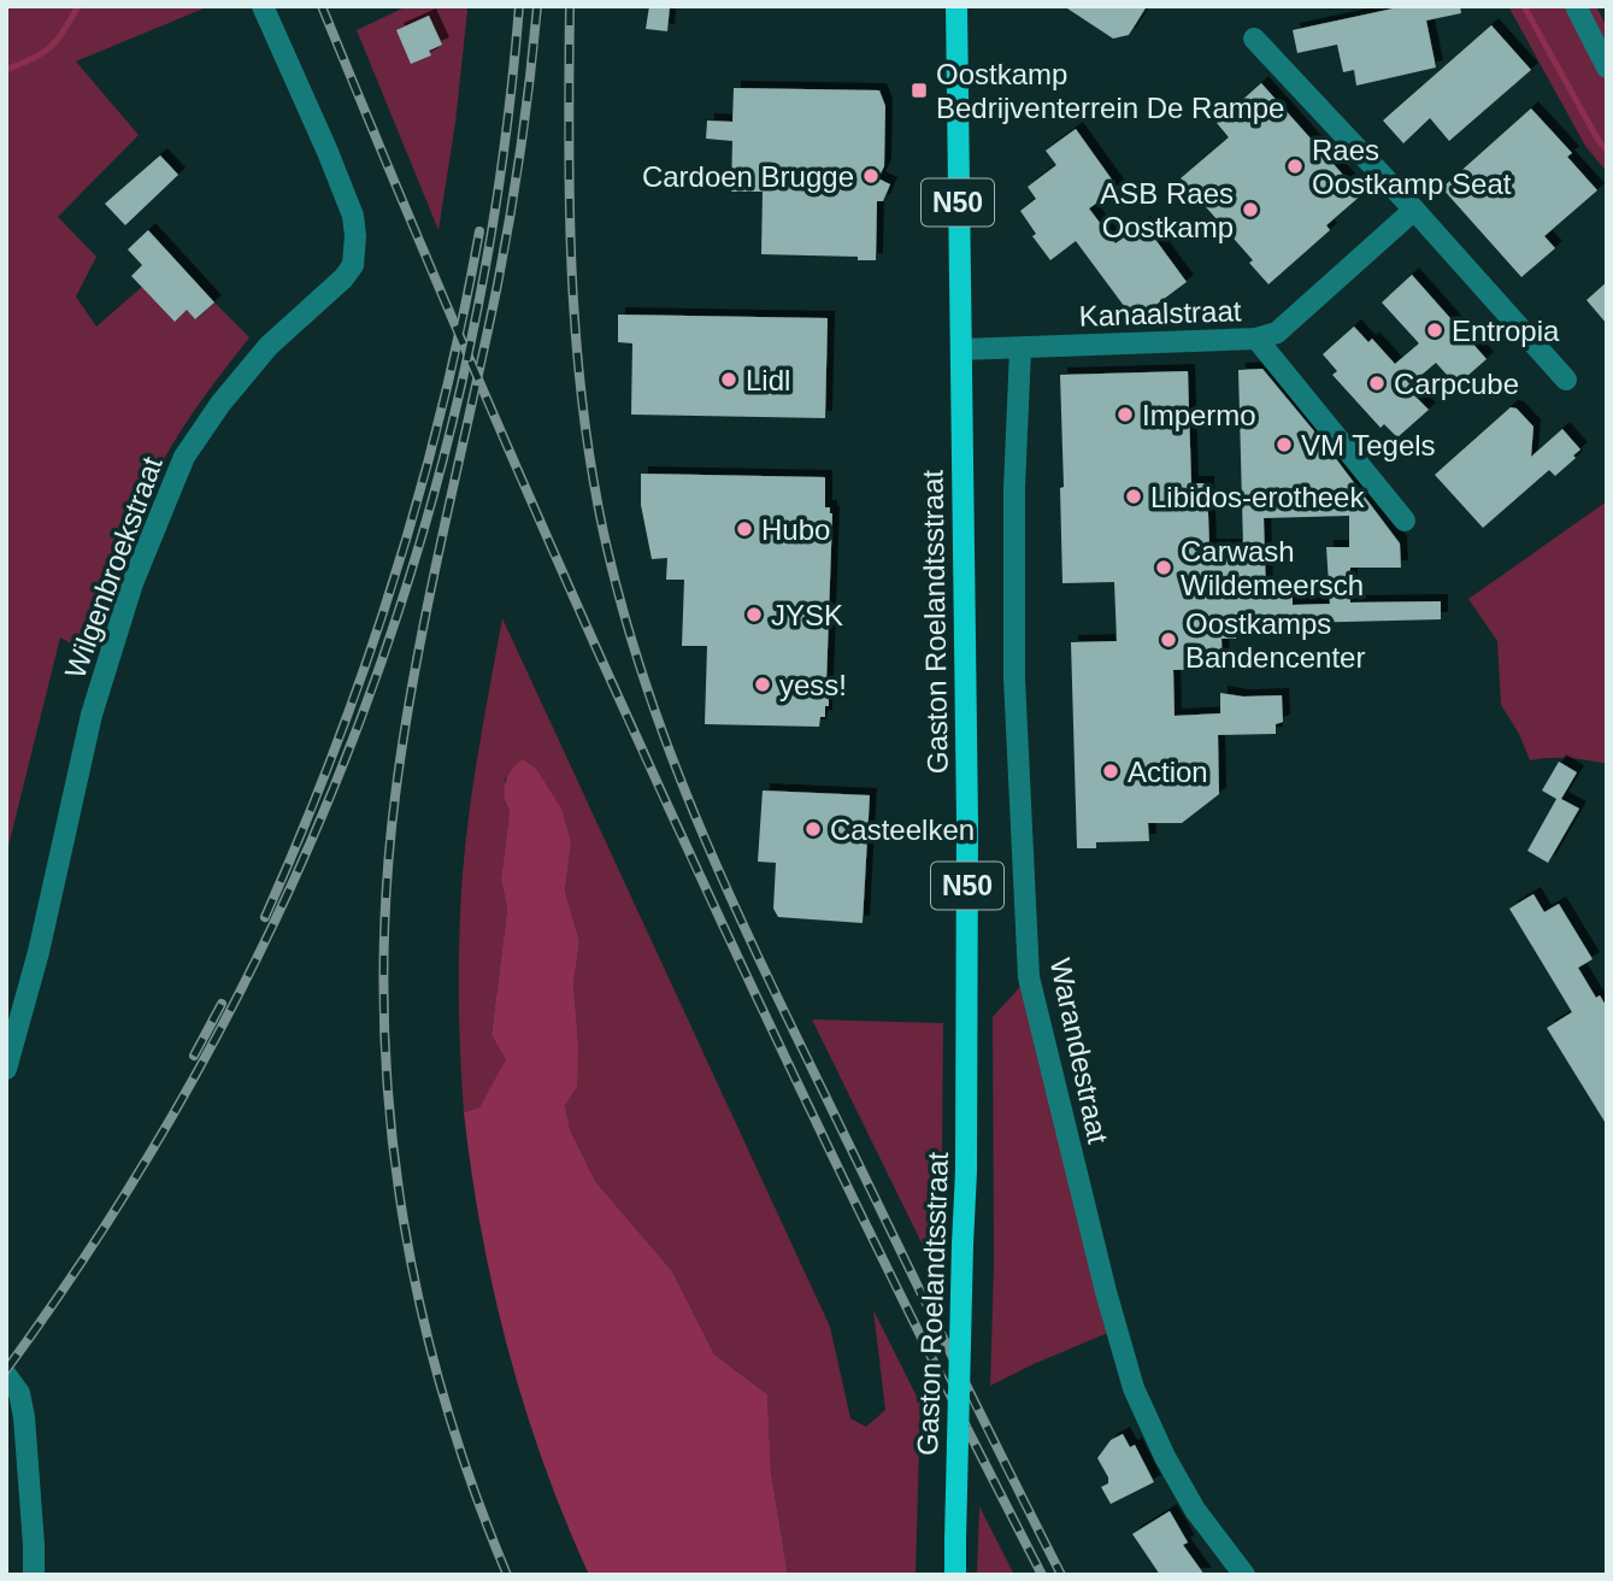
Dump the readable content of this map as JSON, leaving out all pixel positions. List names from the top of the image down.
{
  "streets": {
    "main road": ["N50", "Gaston Roelandtsstraat"],
    "street": ["Kanaalstraat", "Wilgenbroekstraat", "Warandestraat"]
  },
  "crossings": [
    ["Kanaalstraat", "Gaston Roelandtsstraat"],
    ["Kanaalstraat", "Warandestraat"]
  ],
  "places": {
    "transit": ["Oostkamp Bedrijventerrein De Rampe"],
    "other": [
      "Raes Oostkamp Seat",
      "Cardoen Brugge",
      "ASB Raes Oostkamp",
      "Entropia",
      "Lidl",
      "Carpcube",
      "Impermo",
      "VM Tegels",
      "Libidos-erotheek",
      "Hubo",
      "Carwash Wildemeersch",
      "JYSK",
      "Oostkamps Bandencenter",
      "yess!",
      "Action",
      "Casteelken"
    ]
  }
}
